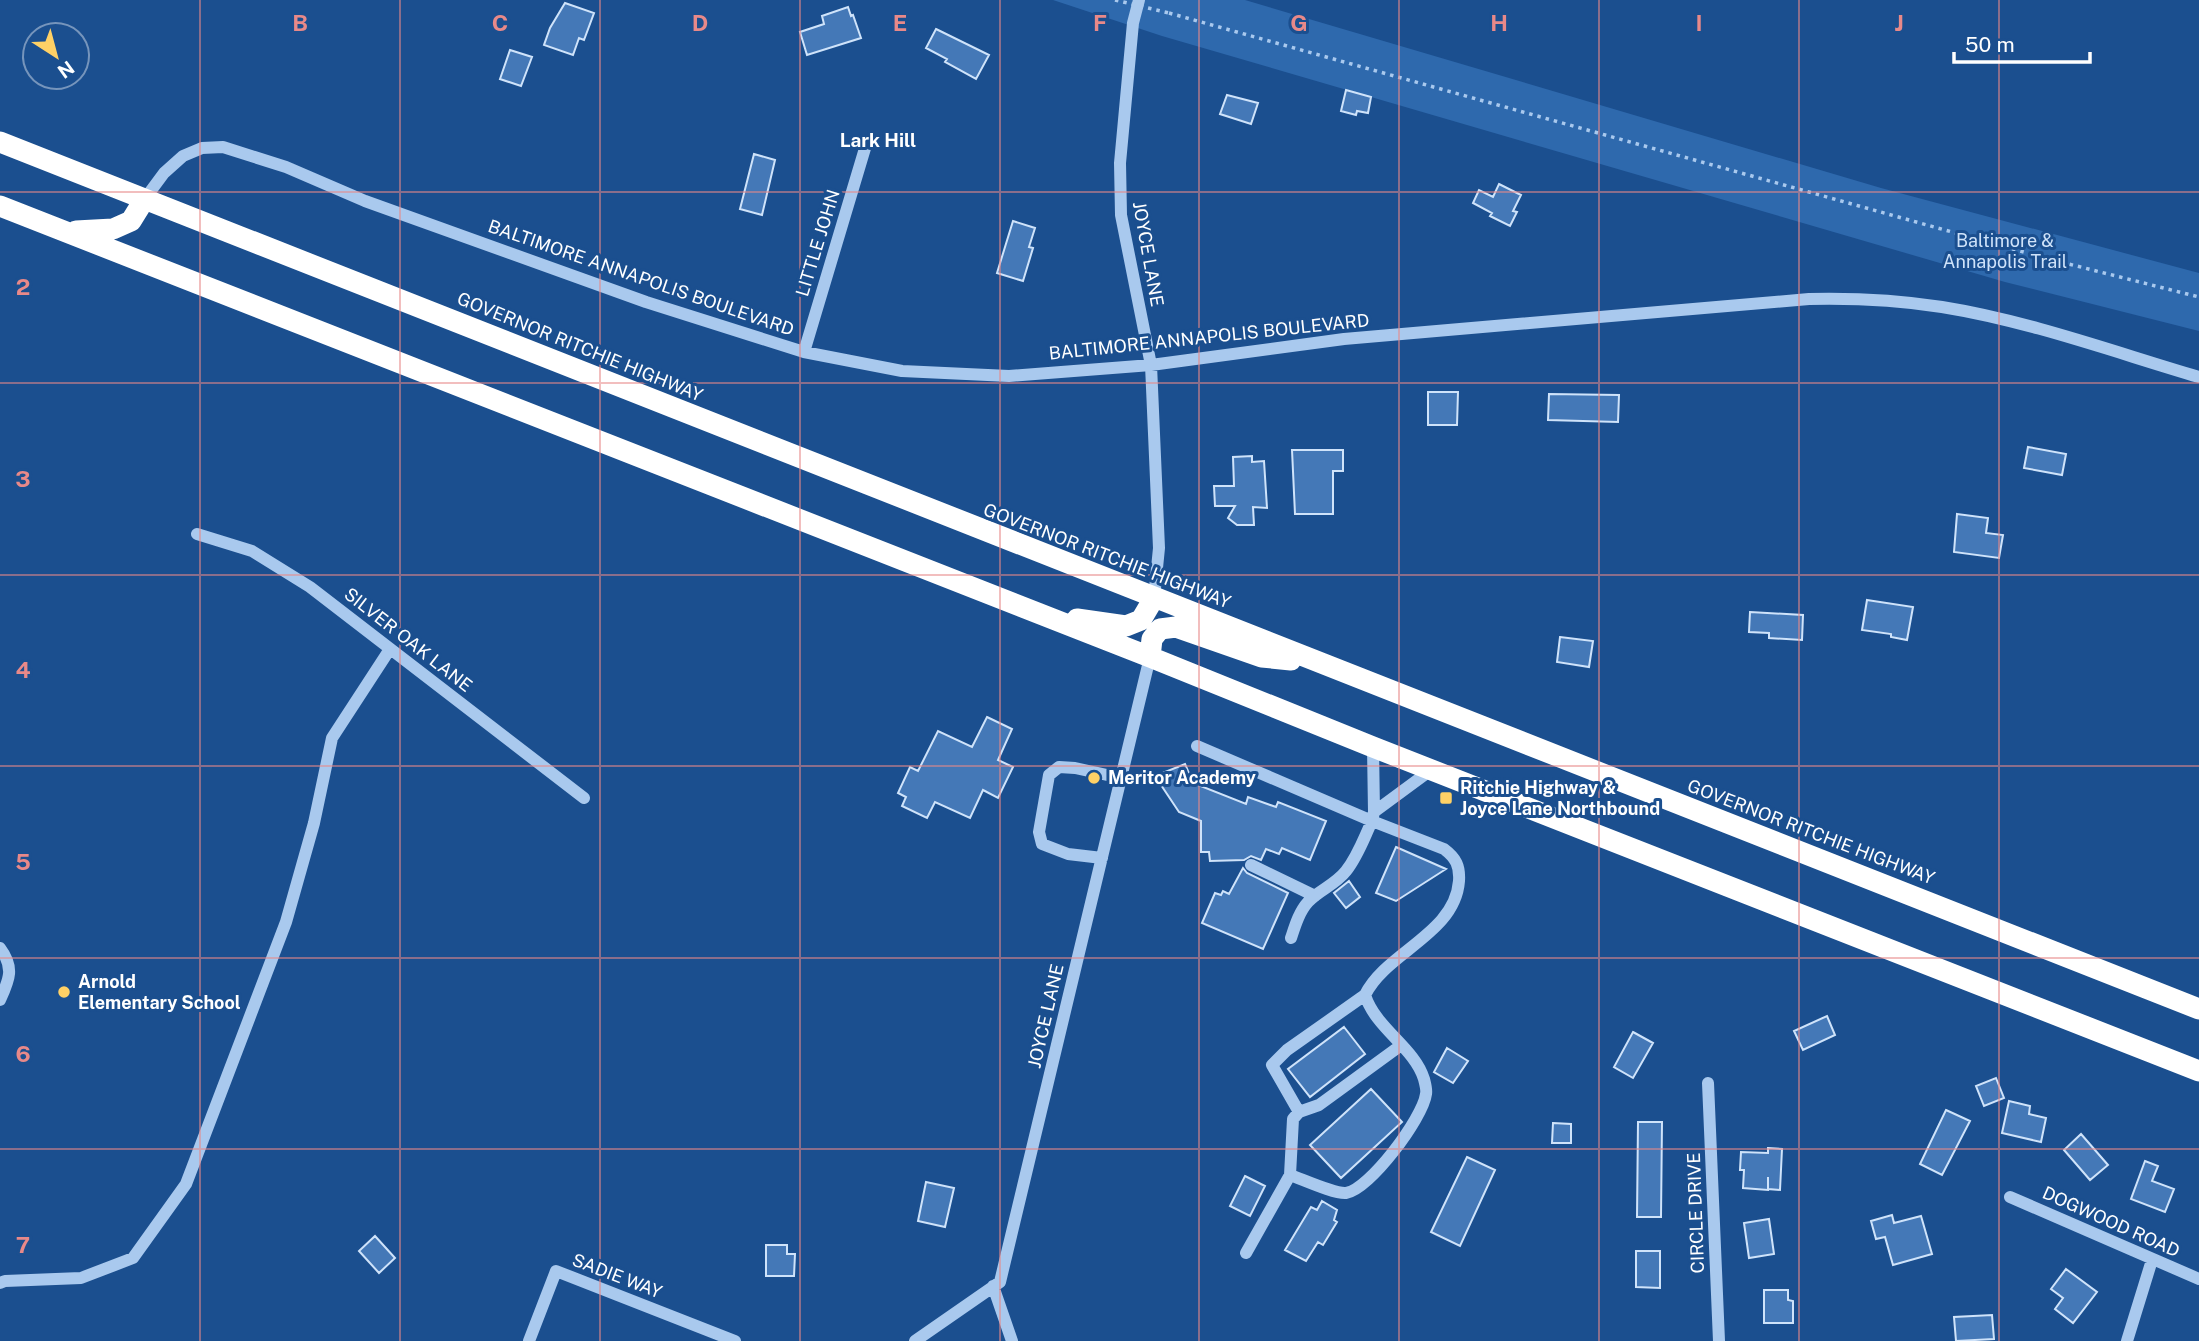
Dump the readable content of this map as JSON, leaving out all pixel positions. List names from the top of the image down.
{
  "streets": {
    "highway": ["GOVERNOR RITCHIE HIGHWAY"],
    "street": [
      "LITTLE JOHN",
      "JOYCE LANE",
      "BALTIMORE ANNAPOLIS BOULEVARD",
      "SILVER OAK LANE",
      "CIRCLE DRIVE",
      "DOGWOOD ROAD",
      "SADIE WAY"
    ]
  },
  "crossings": [
    ["LITTLE JOHN", "BALTIMORE ANNAPOLIS BOULEVARD"],
    ["JOYCE LANE", "BALTIMORE ANNAPOLIS BOULEVARD"],
    ["JOYCE LANE", "GOVERNOR RITCHIE HIGHWAY"],
    ["BALTIMORE ANNAPOLIS BOULEVARD", "GOVERNOR RITCHIE HIGHWAY"]
  ],
  "districts": ["Lark Hill"],
  "parks": ["Baltimore & Annapolis Trail"],
  "places": {
    "other": ["Meritor Academy", "Arnold Elementary School"],
    "transit": ["Ritchie Highway & Joyce Lane Northbound"]
  },
  "scale_bar": "50 m",
  "north": "bottom right",
  "grid": {
    "columns": [
      "B",
      "C",
      "D",
      "E",
      "F",
      "G",
      "H",
      "I",
      "J"
    ],
    "rows": [
      "2",
      "3",
      "4",
      "5",
      "6",
      "7"
    ]
  }
}
